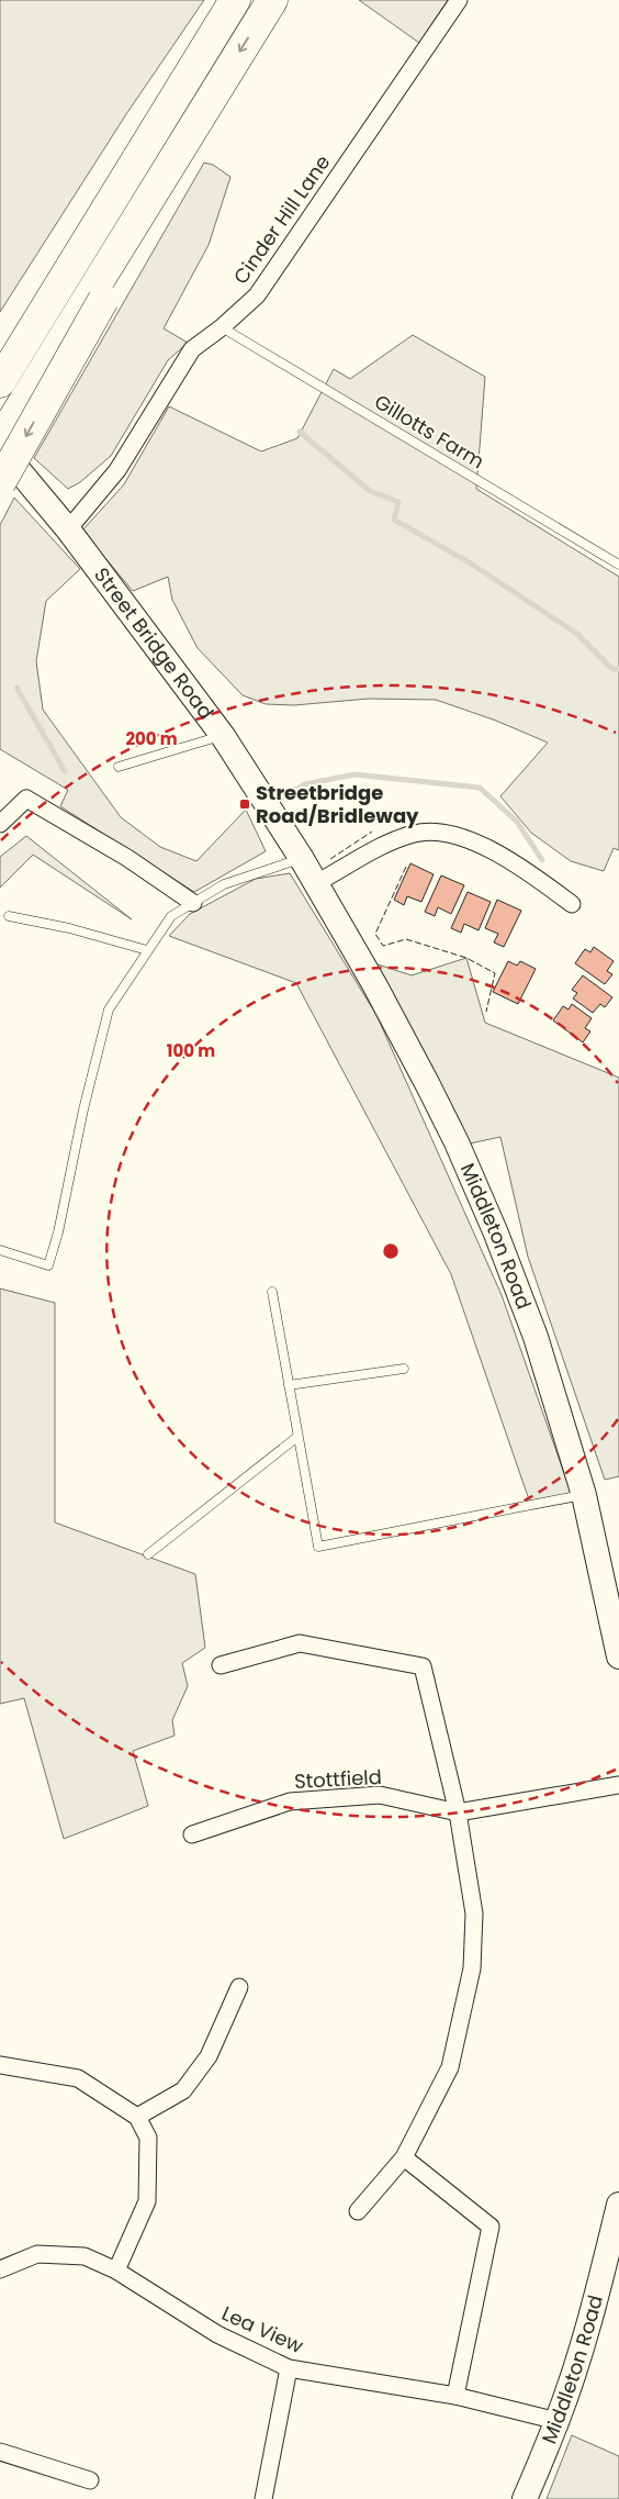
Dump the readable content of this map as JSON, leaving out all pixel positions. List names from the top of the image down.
{
  "streets": {
    "main road": ["Street Bridge Road", "Middleton Road"],
    "street": ["Cinder Hill Lane", "Stottfield", "Lea View"],
    "lane": ["Gillotts Farm"]
  },
  "crossings": [
    ["Cinder Hill Lane", "Gillotts Farm"],
    ["Cinder Hill Lane", "Street Bridge Road"],
    ["Street Bridge Road", "Middleton Road"],
    ["Middleton Road", "Lea View"]
  ],
  "places": {
    "transit": ["Streetbridge Road/Bridleway"]
  },
  "rings": ["200 m", "100 m"]
}
